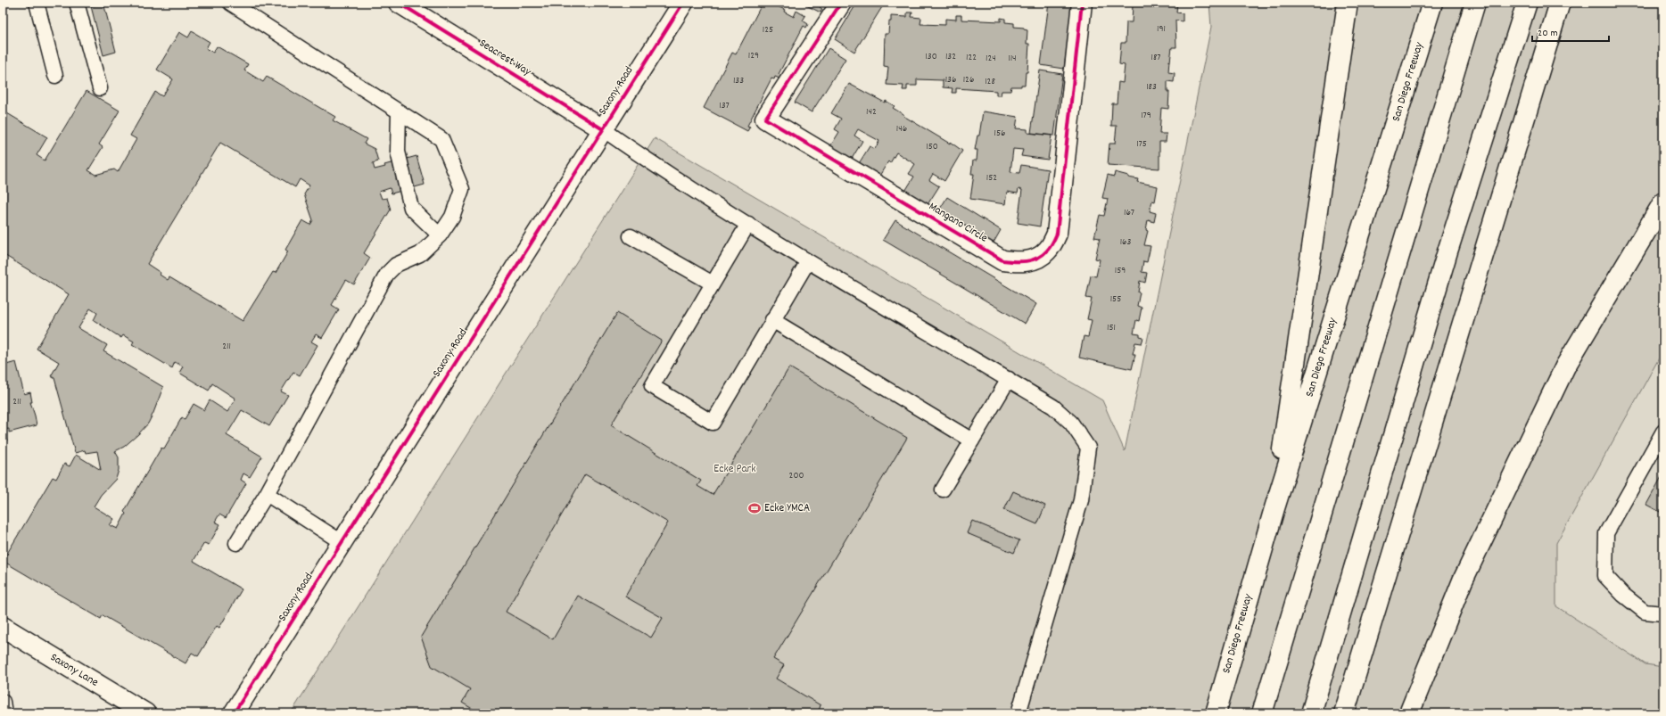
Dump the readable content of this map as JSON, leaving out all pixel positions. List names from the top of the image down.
{
  "streets": {
    "main road": [
      "Seacrest Way",
      "San Diego Freeway",
      "Saxony Road",
      "Mangano Circle",
      "Saxony Lane"
    ]
  },
  "crossings": [
    ["Seacrest Way", "Saxony Road"]
  ],
  "parks": ["Ecke Park"],
  "places": {
    "sports": ["Ecke YMCA"]
  },
  "house_numbers": [
    "191",
    "125",
    "129",
    "130",
    "132",
    "122",
    "187",
    "124",
    "114",
    "136",
    "126",
    "133",
    "128",
    "183",
    "137",
    "142",
    "179",
    "146",
    "156",
    "175",
    "150",
    "152",
    "167",
    "163",
    "159",
    "155",
    "151",
    "211",
    "211",
    "200"
  ],
  "scale_bar": "20 m"
}
